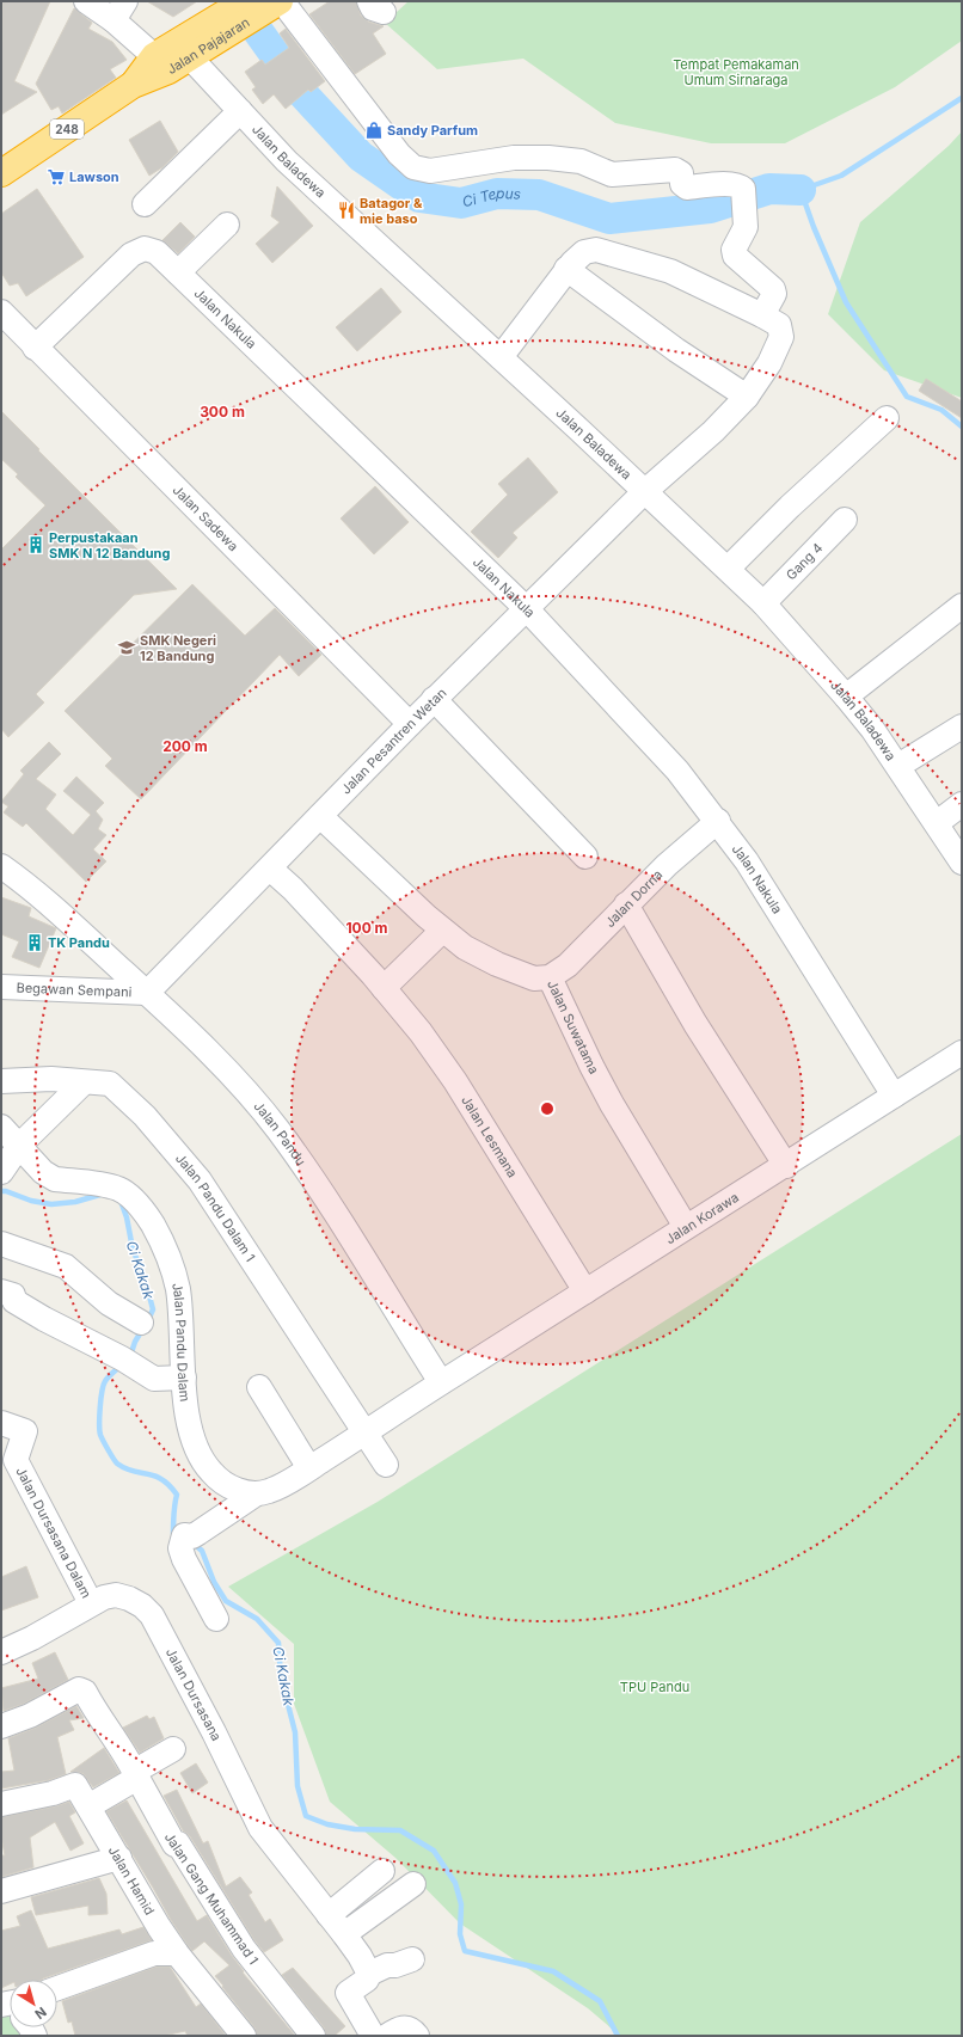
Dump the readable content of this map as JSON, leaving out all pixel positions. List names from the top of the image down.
{
  "streets": {
    "highway": ["Jalan Pajajaran", "248"],
    "street": [
      "Jalan Baladewa",
      "Jalan Nakula",
      "Jalan Sadewa",
      "Gang 4",
      "Jalan Pesantren Wetan",
      "Jalan Dorna",
      "Begawan Sempani",
      "Jalan Suwatama",
      "Jalan Pandu",
      "Jalan Lesmana",
      "Jalan Pandu Dalam 1",
      "Jalan Korawa",
      "Jalan Pandu Dalam",
      "Jalan Dursasana Dalam",
      "Jalan Dursasana",
      "Jalan Hamid",
      "Jalan Gang Muhammad 1"
    ]
  },
  "crossings": [
    ["Jalan Pajajaran", "Jalan Baladewa"],
    ["Jalan Baladewa", "Gang 4"],
    ["Jalan Baladewa", "Jalan Pesantren Wetan"],
    ["Jalan Nakula", "Jalan Sadewa"],
    ["Jalan Nakula", "Jalan Pesantren Wetan"],
    ["Jalan Nakula", "Jalan Dorna"],
    ["Jalan Nakula", "Jalan Korawa"],
    ["Jalan Sadewa", "Jalan Pesantren Wetan"],
    ["Jalan Pesantren Wetan", "Begawan Sempani"],
    ["Jalan Pesantren Wetan", "Jalan Suwatama"],
    ["Jalan Pesantren Wetan", "Jalan Pandu"],
    ["Jalan Pesantren Wetan", "Jalan Lesmana"],
    ["Jalan Dorna", "Jalan Suwatama"],
    ["Begawan Sempani", "Jalan Pandu"],
    ["Jalan Suwatama", "Jalan Korawa"],
    ["Jalan Pandu", "Jalan Korawa"],
    ["Jalan Lesmana", "Jalan Korawa"],
    ["Jalan Dursasana Dalam", "Jalan Dursasana"]
  ],
  "water": ["Ci Tepus", "Ci Kakak"],
  "parks": ["Tempat Pemakaman Umum Sirnaraga", "TPU Pandu"],
  "places": {
    "shop": ["Sandy Parfum"],
    "supermarket": ["Lawson"],
    "restaurant": ["Batagor & mie baso"],
    "building": ["Perpustakaan SMK N 12 Bandung", "TK Pandu"],
    "school or university": ["SMK Negeri 12 Bandung"]
  },
  "north": "bottom right",
  "rings": ["300 m", "200 m", "100 m"]
}
